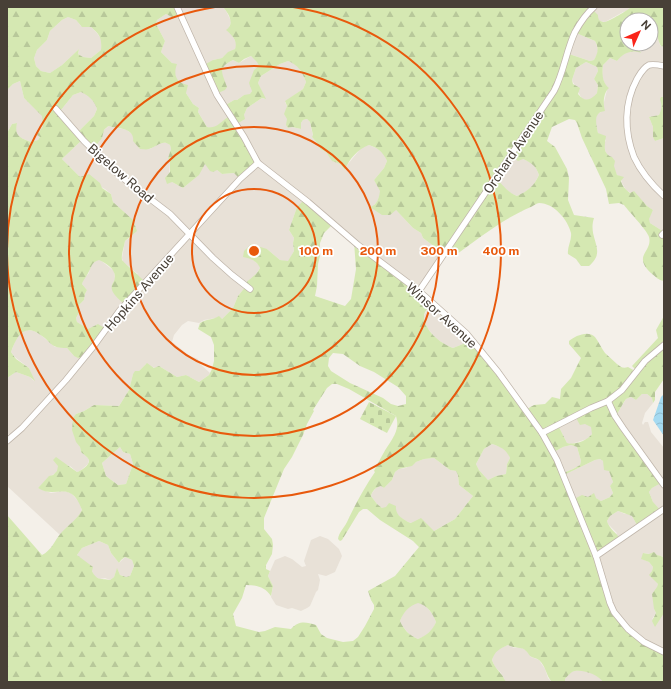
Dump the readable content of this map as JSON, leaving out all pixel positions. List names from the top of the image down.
{
  "streets": {
    "street": [
      "Orchard Avenue",
      "Bigelow Road",
      "Hopkins Avenue",
      "Winsor Avenue"
    ]
  },
  "crossings": [
    ["Orchard Avenue", "Winsor Avenue"],
    ["Bigelow Road", "Hopkins Avenue"],
    ["Hopkins Avenue", "Winsor Avenue"]
  ],
  "north": "top right",
  "rings": [
    "100 m",
    "200 m",
    "300 m",
    "400 m"
  ]
}
